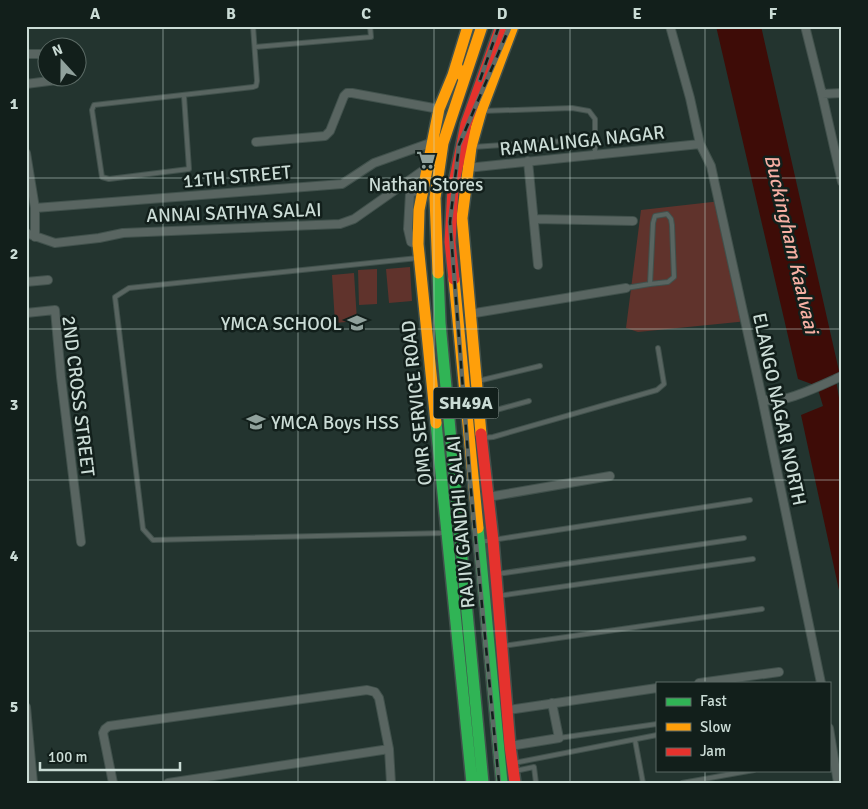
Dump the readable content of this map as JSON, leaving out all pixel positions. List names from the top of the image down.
{
  "streets": {
    "main road": ["OMR SERVICE ROAD", "SH49A", "RAJIV GANDHI SALAI"],
    "street": [
      "RAMALINGA NAGAR",
      "11TH STREET",
      "ANNAI SATHYA SALAI",
      "2ND CROSS STREET",
      "ELANGO NAGAR NORTH"
    ]
  },
  "crossings": [
    ["RAMALINGA NAGAR", "ELANGO NAGAR NORTH"],
    ["RAMALINGA NAGAR", "RAJIV GANDHI SALAI"],
    ["11TH STREET", "OMR SERVICE ROAD"],
    ["ANNAI SATHYA SALAI", "OMR SERVICE ROAD"],
    ["OMR SERVICE ROAD", "RAJIV GANDHI SALAI"]
  ],
  "water": ["Buckingham Kaalvaai"],
  "places": {
    "supermarket": ["Nathan Stores"],
    "school or university": ["YMCA SCHOOL", "YMCA Boys HSS"]
  },
  "legend": ["Fast", "Slow", "Jam"],
  "scale_bar": "100 m",
  "north": "top",
  "grid": {
    "columns": [
      "A",
      "B",
      "C",
      "D",
      "E",
      "F"
    ],
    "rows": [
      "1",
      "2",
      "3",
      "4",
      "5"
    ]
  }
}
